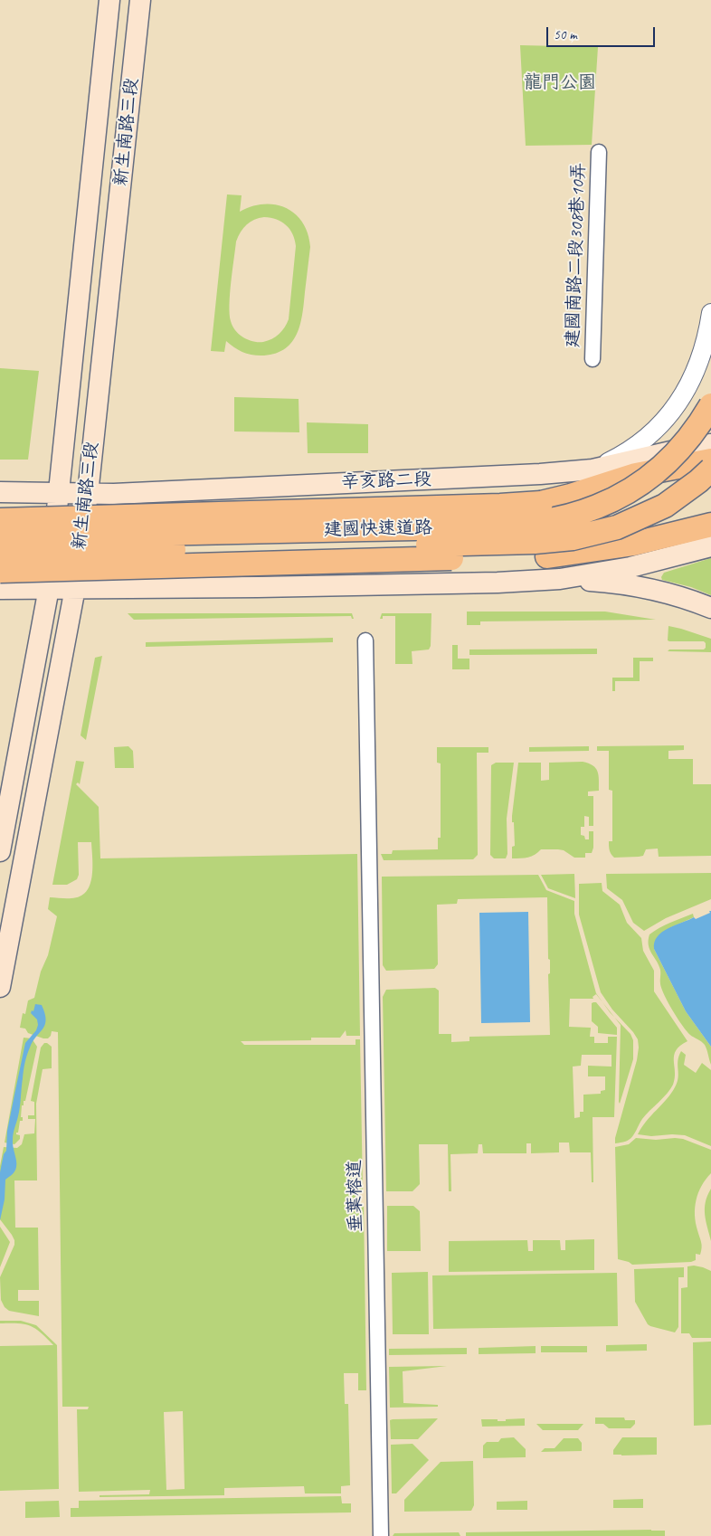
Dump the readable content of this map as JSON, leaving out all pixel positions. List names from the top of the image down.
{
  "streets": {
    "highway": ["建國快速道路"],
    "main road": ["新生南路三段", "辛亥路二段"],
    "street": ["建國南路二段308巷10弄", "垂葉榕道"]
  },
  "crossings": [
    ["新生南路三段", "辛亥路二段"]
  ],
  "parks": ["龍門公園"],
  "scale_bar": "50 m"
}
